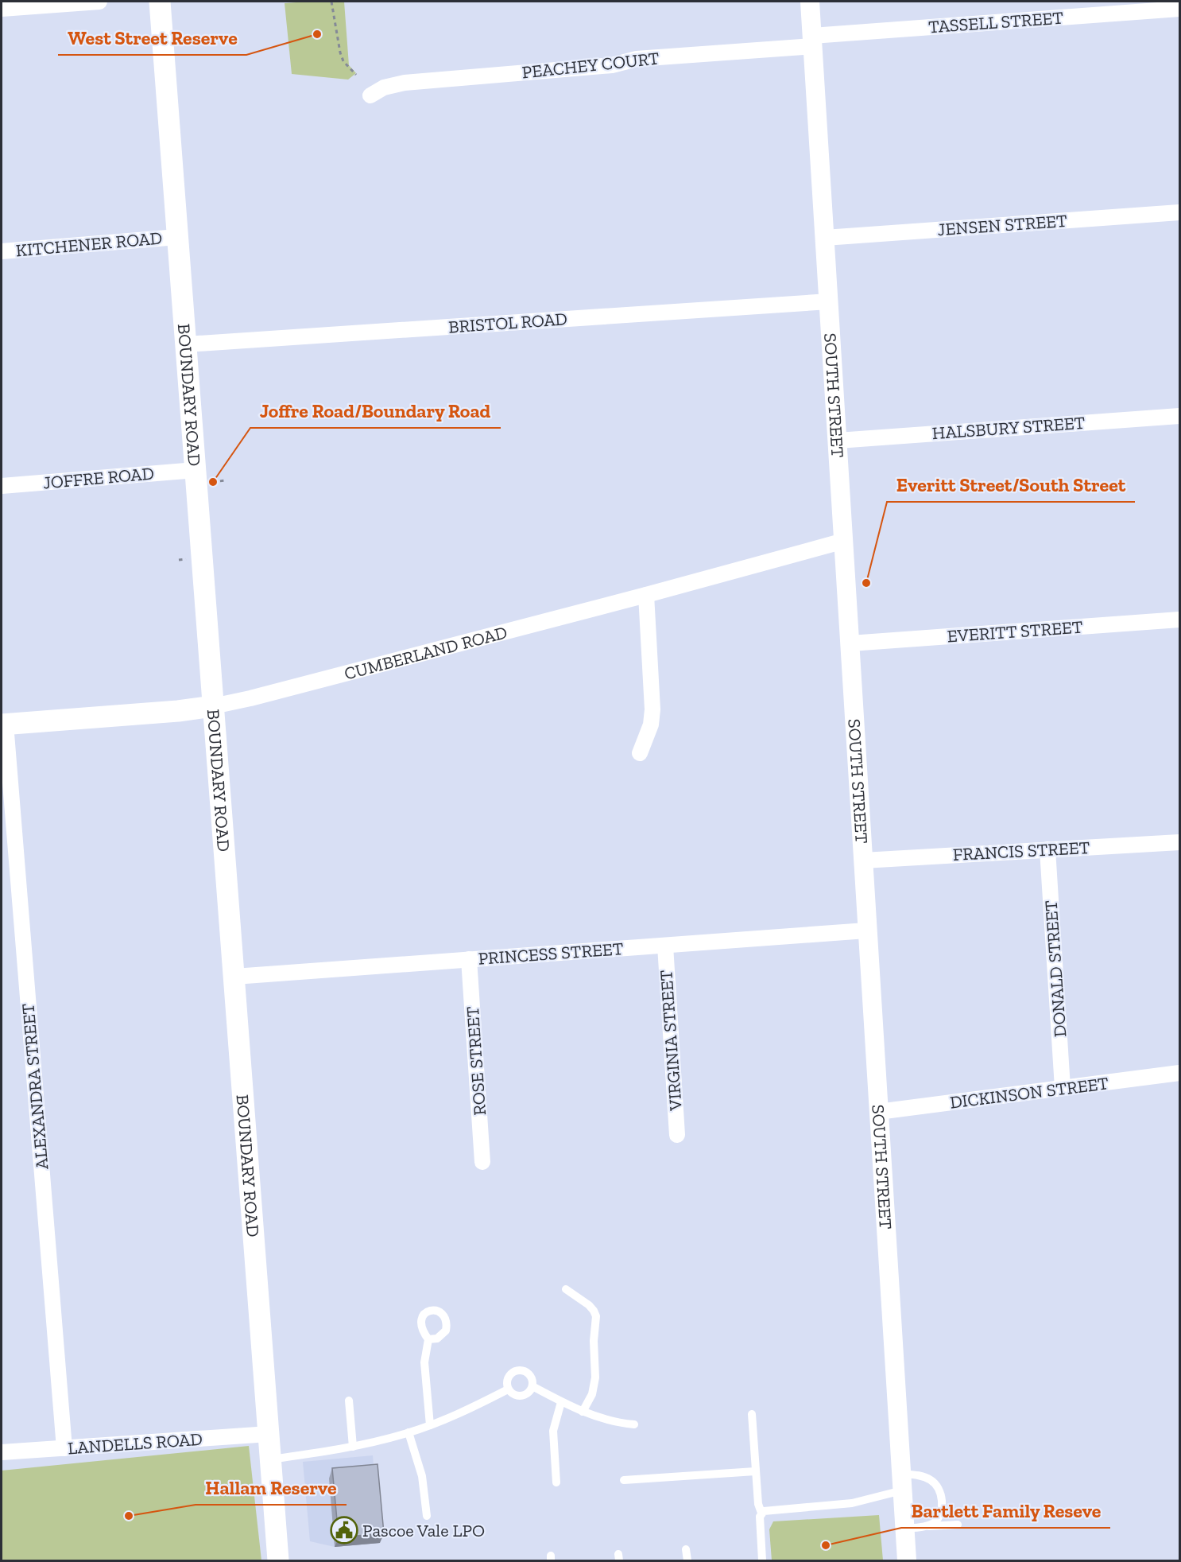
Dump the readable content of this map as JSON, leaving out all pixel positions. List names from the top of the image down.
{
  "streets": {
    "main road": ["BOUNDARY ROAD", "CUMBERLAND ROAD"],
    "street": [
      "TASSELL STREET",
      "PEACHEY COURT",
      "JENSEN STREET",
      "KITCHENER ROAD",
      "BRISTOL ROAD",
      "SOUTH STREET",
      "HALSBURY STREET",
      "JOFFRE ROAD",
      "EVERITT STREET",
      "FRANCIS STREET",
      "PRINCESS STREET",
      "DONALD STREET",
      "VIRGINIA STREET",
      "ROSE STREET",
      "ALEXANDRA STREET",
      "DICKINSON STREET",
      "LANDELLS ROAD"
    ]
  },
  "crossings": [
    ["TASSELL STREET", "PEACHEY COURT"],
    ["TASSELL STREET", "SOUTH STREET"],
    ["PEACHEY COURT", "SOUTH STREET"],
    ["JENSEN STREET", "SOUTH STREET"],
    ["KITCHENER ROAD", "BOUNDARY ROAD"],
    ["BRISTOL ROAD", "BOUNDARY ROAD"],
    ["BRISTOL ROAD", "SOUTH STREET"],
    ["BOUNDARY ROAD", "JOFFRE ROAD"],
    ["BOUNDARY ROAD", "CUMBERLAND ROAD"],
    ["BOUNDARY ROAD", "PRINCESS STREET"],
    ["BOUNDARY ROAD", "LANDELLS ROAD"],
    ["SOUTH STREET", "HALSBURY STREET"],
    ["SOUTH STREET", "EVERITT STREET"],
    ["SOUTH STREET", "CUMBERLAND ROAD"],
    ["SOUTH STREET", "FRANCIS STREET"],
    ["SOUTH STREET", "PRINCESS STREET"],
    ["SOUTH STREET", "DICKINSON STREET"],
    ["CUMBERLAND ROAD", "ALEXANDRA STREET"],
    ["FRANCIS STREET", "DONALD STREET"],
    ["PRINCESS STREET", "VIRGINIA STREET"],
    ["PRINCESS STREET", "ROSE STREET"],
    ["DONALD STREET", "DICKINSON STREET"],
    ["ALEXANDRA STREET", "LANDELLS ROAD"]
  ],
  "places": {
    "other": [
      "West Street Reserve",
      "Joffre Road/Boundary Road",
      "Everitt Street/South Street",
      "Hallam Reserve",
      "Bartlett Family Reseve"
    ],
    "public building": ["Pascoe Vale LPO"]
  }
}
